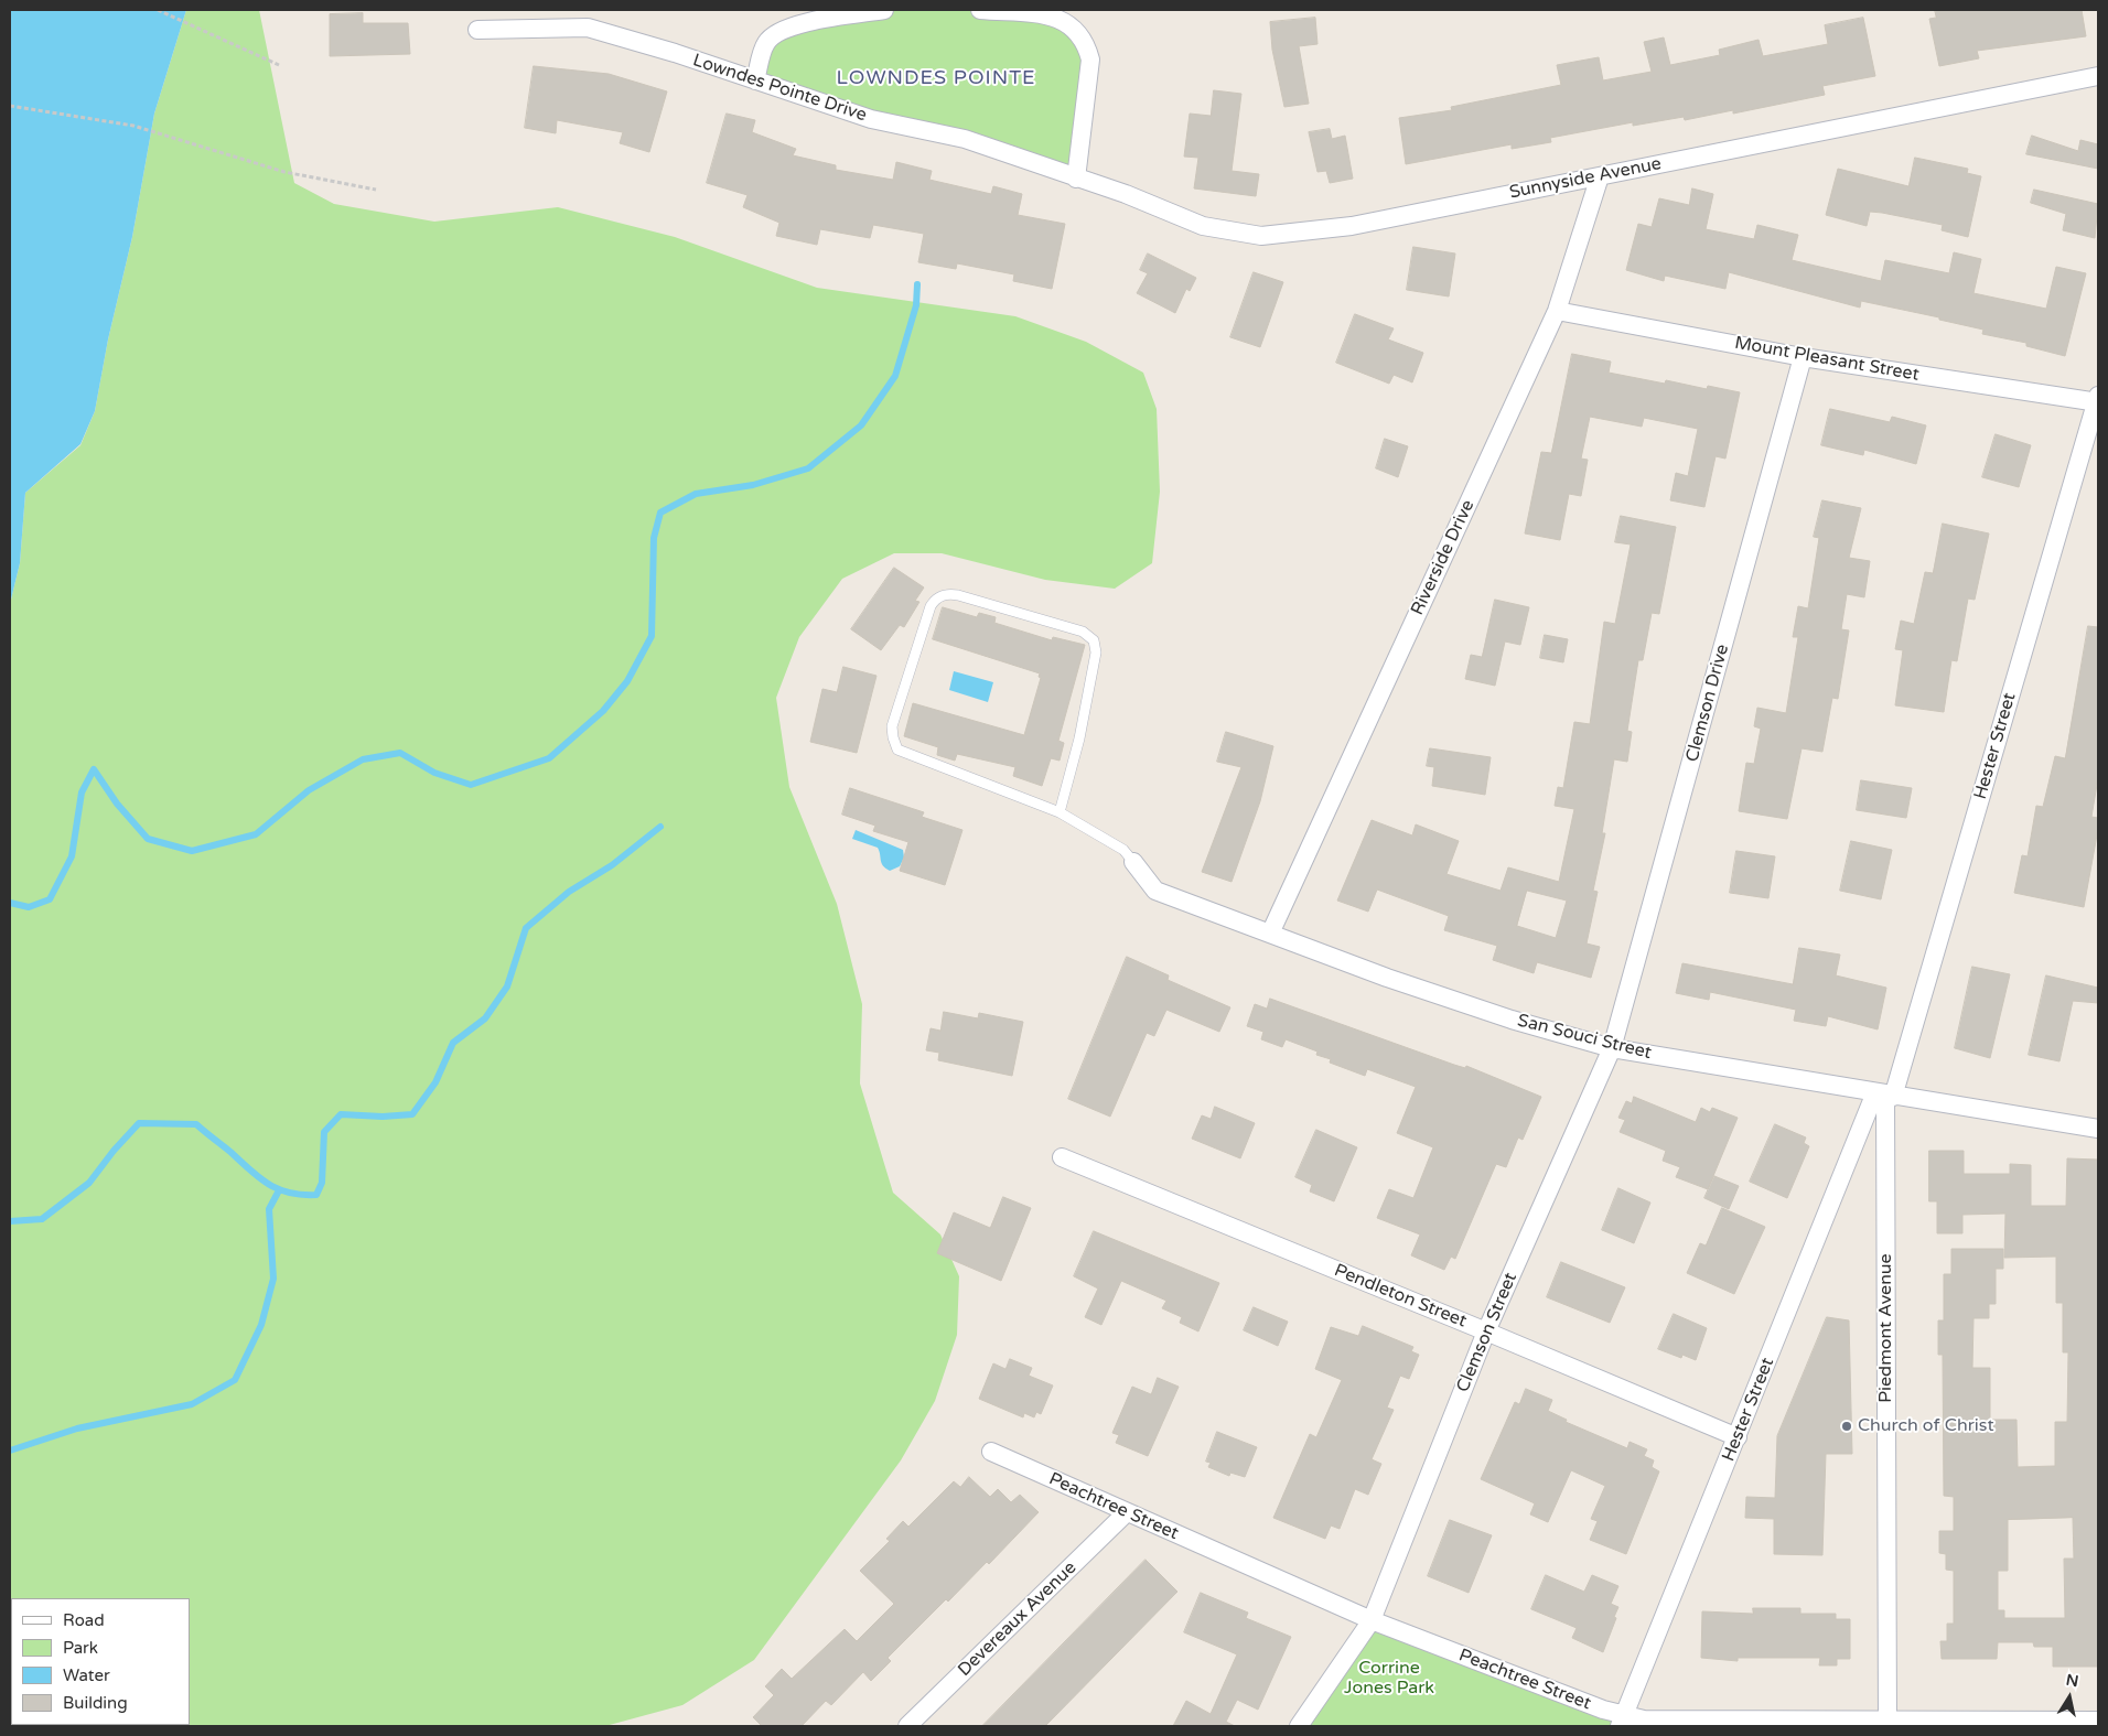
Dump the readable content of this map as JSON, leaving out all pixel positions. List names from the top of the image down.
{
  "streets": {
    "street": [
      "Lowndes Pointe Drive",
      "Sunnyside Avenue",
      "Mount Pleasant Street",
      "Riverside Drive",
      "Clemson Drive",
      "Hester Street",
      "San Souci Street",
      "Pendleton Street",
      "Piedmont Avenue",
      "Clemson Street",
      "Peachtree Street",
      "Devereaux Avenue"
    ]
  },
  "crossings": [
    ["Lowndes Pointe Drive", "Sunnyside Avenue"],
    ["Sunnyside Avenue", "Riverside Drive"],
    ["Mount Pleasant Street", "Riverside Drive"],
    ["Mount Pleasant Street", "Clemson Drive"],
    ["Mount Pleasant Street", "Hester Street"],
    ["Riverside Drive", "San Souci Street"],
    ["Clemson Drive", "San Souci Street"],
    ["Clemson Drive", "Clemson Street"],
    ["Hester Street", "San Souci Street"],
    ["Hester Street", "Pendleton Street"],
    ["Hester Street", "Piedmont Avenue"],
    ["Hester Street", "Peachtree Street"],
    ["San Souci Street", "Piedmont Avenue"],
    ["San Souci Street", "Clemson Street"],
    ["Pendleton Street", "Clemson Street"],
    ["Piedmont Avenue", "Peachtree Street"],
    ["Clemson Street", "Peachtree Street"],
    ["Peachtree Street", "Devereaux Avenue"]
  ],
  "districts": ["LOWNDES POINTE"],
  "parks": ["Corrine Jones Park"],
  "places": ["Church of Christ"],
  "legend": [
    "Road",
    "Park",
    "Water",
    "Building"
  ],
  "north": "top"
}
